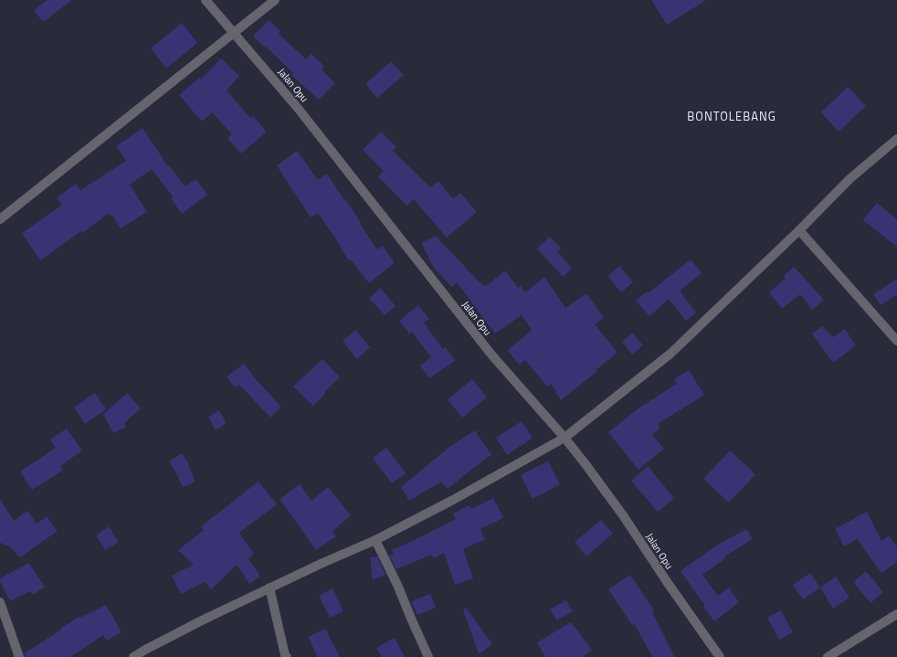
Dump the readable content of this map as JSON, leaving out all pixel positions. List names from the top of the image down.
{
  "streets": {
    "street": ["Jalan Opu"]
  },
  "districts": ["BONTOLEBANG"]
}
